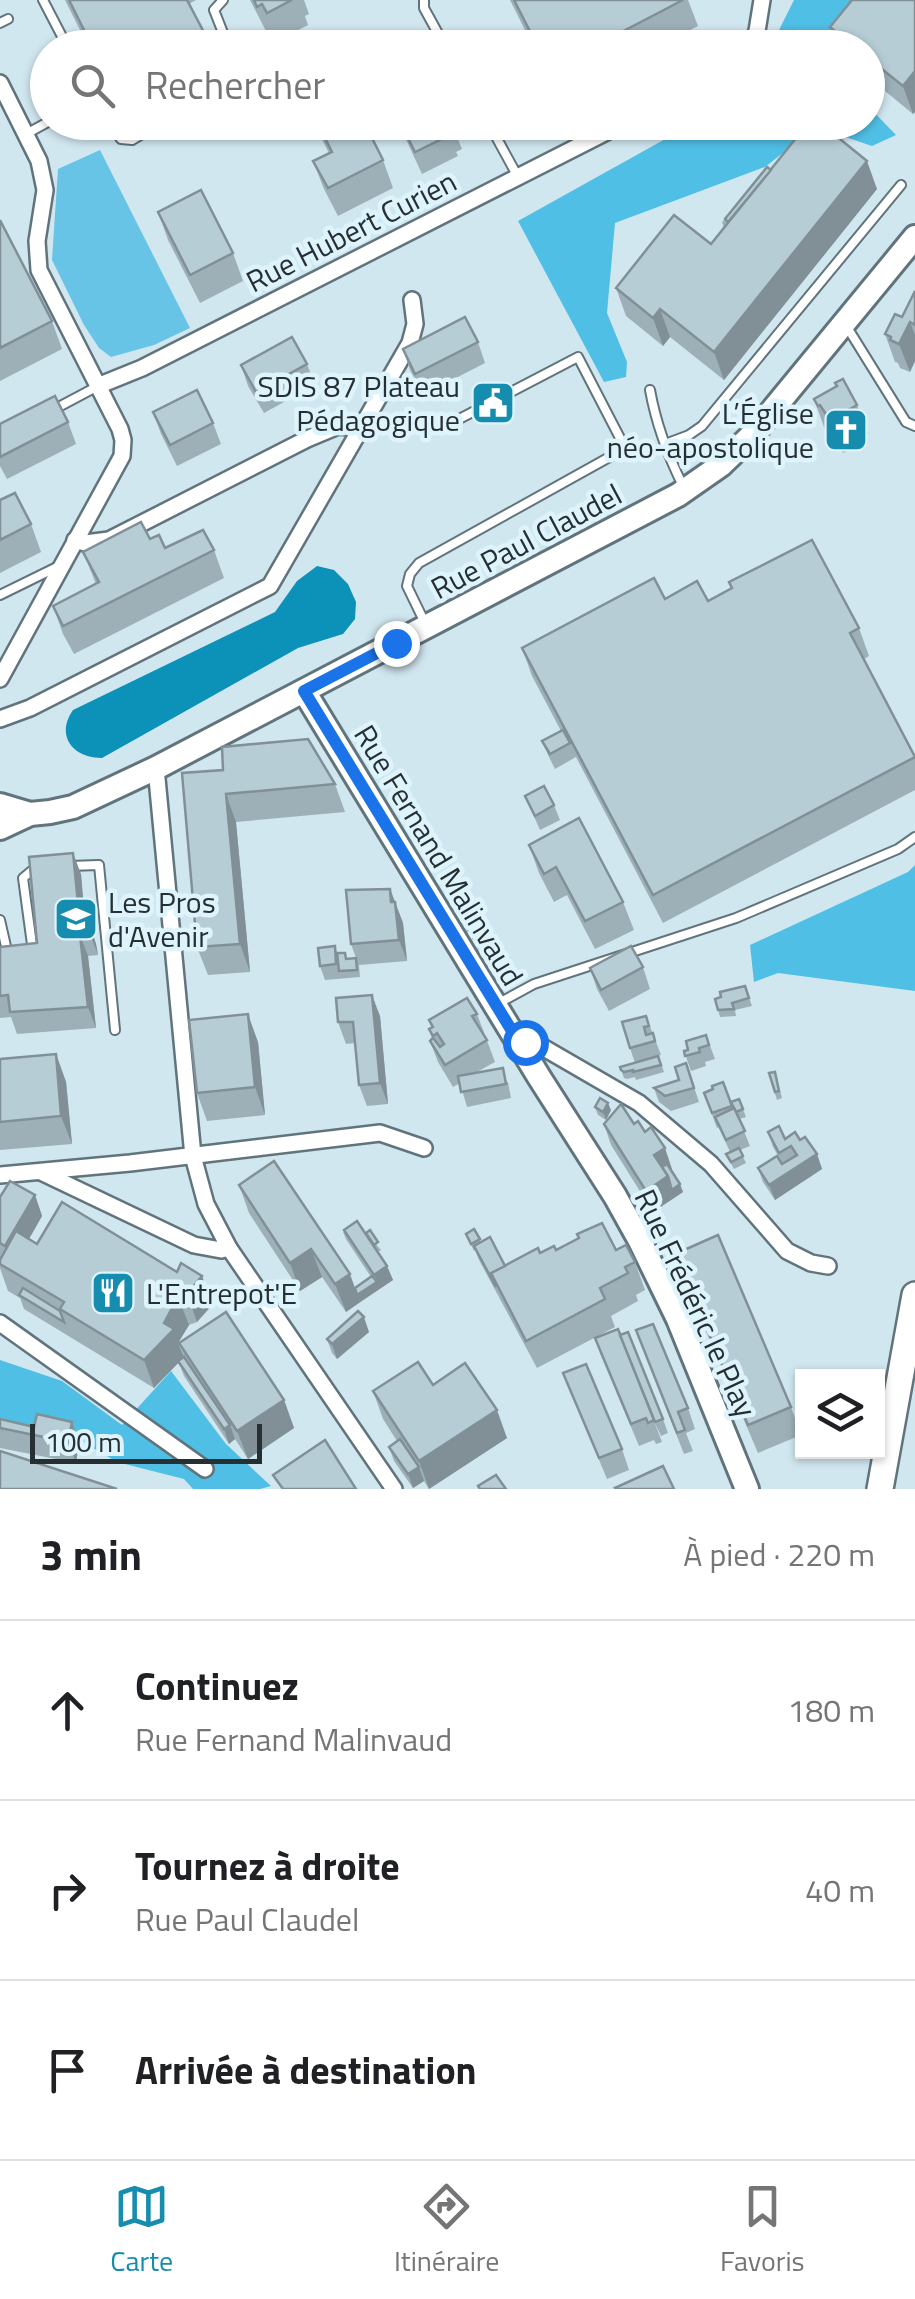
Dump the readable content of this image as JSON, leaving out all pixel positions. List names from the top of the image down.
{
  "streets": {
    "street": [
      "Rue Hubert Curien",
      "Rue Paul Claudel",
      "Rue Fernand Malinvaud",
      "Rue Frédéric le Play"
    ]
  },
  "crossings": [
    ["Rue Paul Claudel", "Rue Fernand Malinvaud"],
    ["Rue Fernand Malinvaud", "Rue Frédéric le Play"]
  ],
  "places": {
    "public building": ["SDIS 87 Plateau Pédagogique"],
    "church": ["L’Église néo-apostolique"],
    "school or university": ["Les Pros d'Avenir"],
    "restaurant": ["L'Entrepot'E"]
  },
  "scale_bar": "100 m",
  "page": {
    "search": "Rechercher",
    "scale": "100 m",
    "heading": ["3 min", "À pied · 220 m"],
    "list": [
      ["Continuez", "Rue Fernand Malinvaud", "180 m"],
      ["Tournez à droite", "Rue Paul Claudel", "40 m"],
      "Arrivée à destination"
    ],
    "nav": ["Carte", "Itinéraire", "Favoris"]
  }
}
